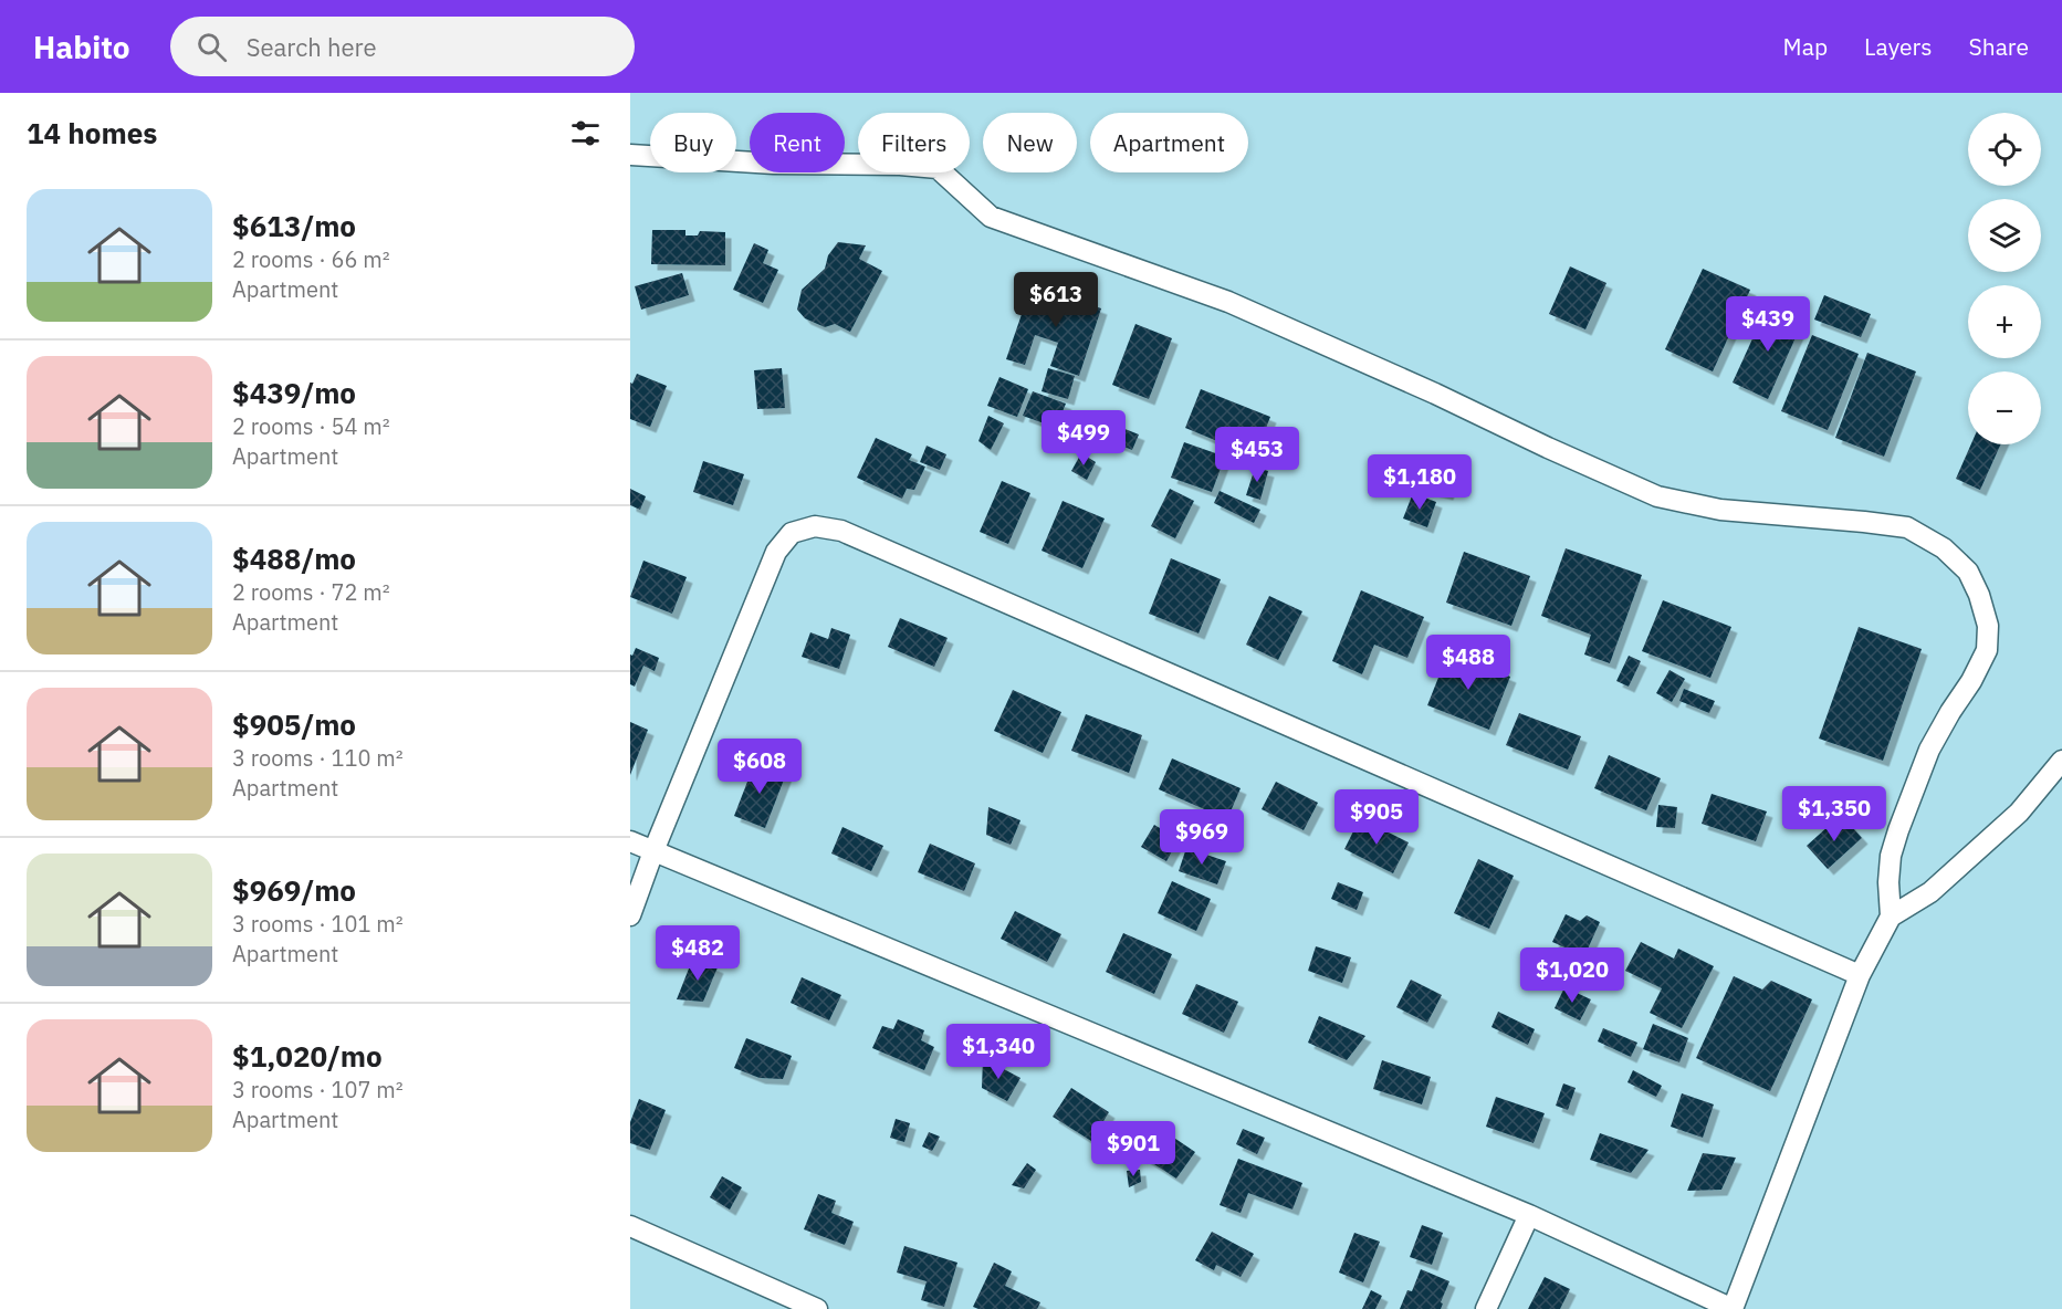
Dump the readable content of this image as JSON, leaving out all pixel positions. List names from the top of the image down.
{
  "page": {
    "header": "Habito",
    "search": "Search here",
    "nav": ["Map", "Layers", "Share"],
    "heading": "14 homes",
    "map_buttons": ["+", "−"],
    "chip": [
      "Buy",
      "Rent",
      "Filters",
      "New",
      "Apartment"
    ],
    "list": [
      {
        "name": "$613/mo",
        "note": "2 rooms · 66 m² · Apartment"
      },
      {
        "name": "$439/mo",
        "note": "2 rooms · 54 m² · Apartment"
      },
      {
        "name": "$488/mo",
        "note": "2 rooms · 72 m² · Apartment"
      },
      {
        "name": "$905/mo",
        "note": "3 rooms · 110 m² · Apartment"
      },
      {
        "name": "$969/mo",
        "note": "3 rooms · 101 m² · Apartment"
      },
      {
        "name": "$1,020/mo",
        "note": "3 rooms · 107 m² · Apartment"
      }
    ],
    "price": [
      "$613",
      "$439",
      "$499",
      "$453",
      "$1,180",
      "$488",
      "$608",
      "$1,350",
      "$905",
      "$969",
      "$482",
      "$1,020",
      "$1,340",
      "$901"
    ]
  }
}
